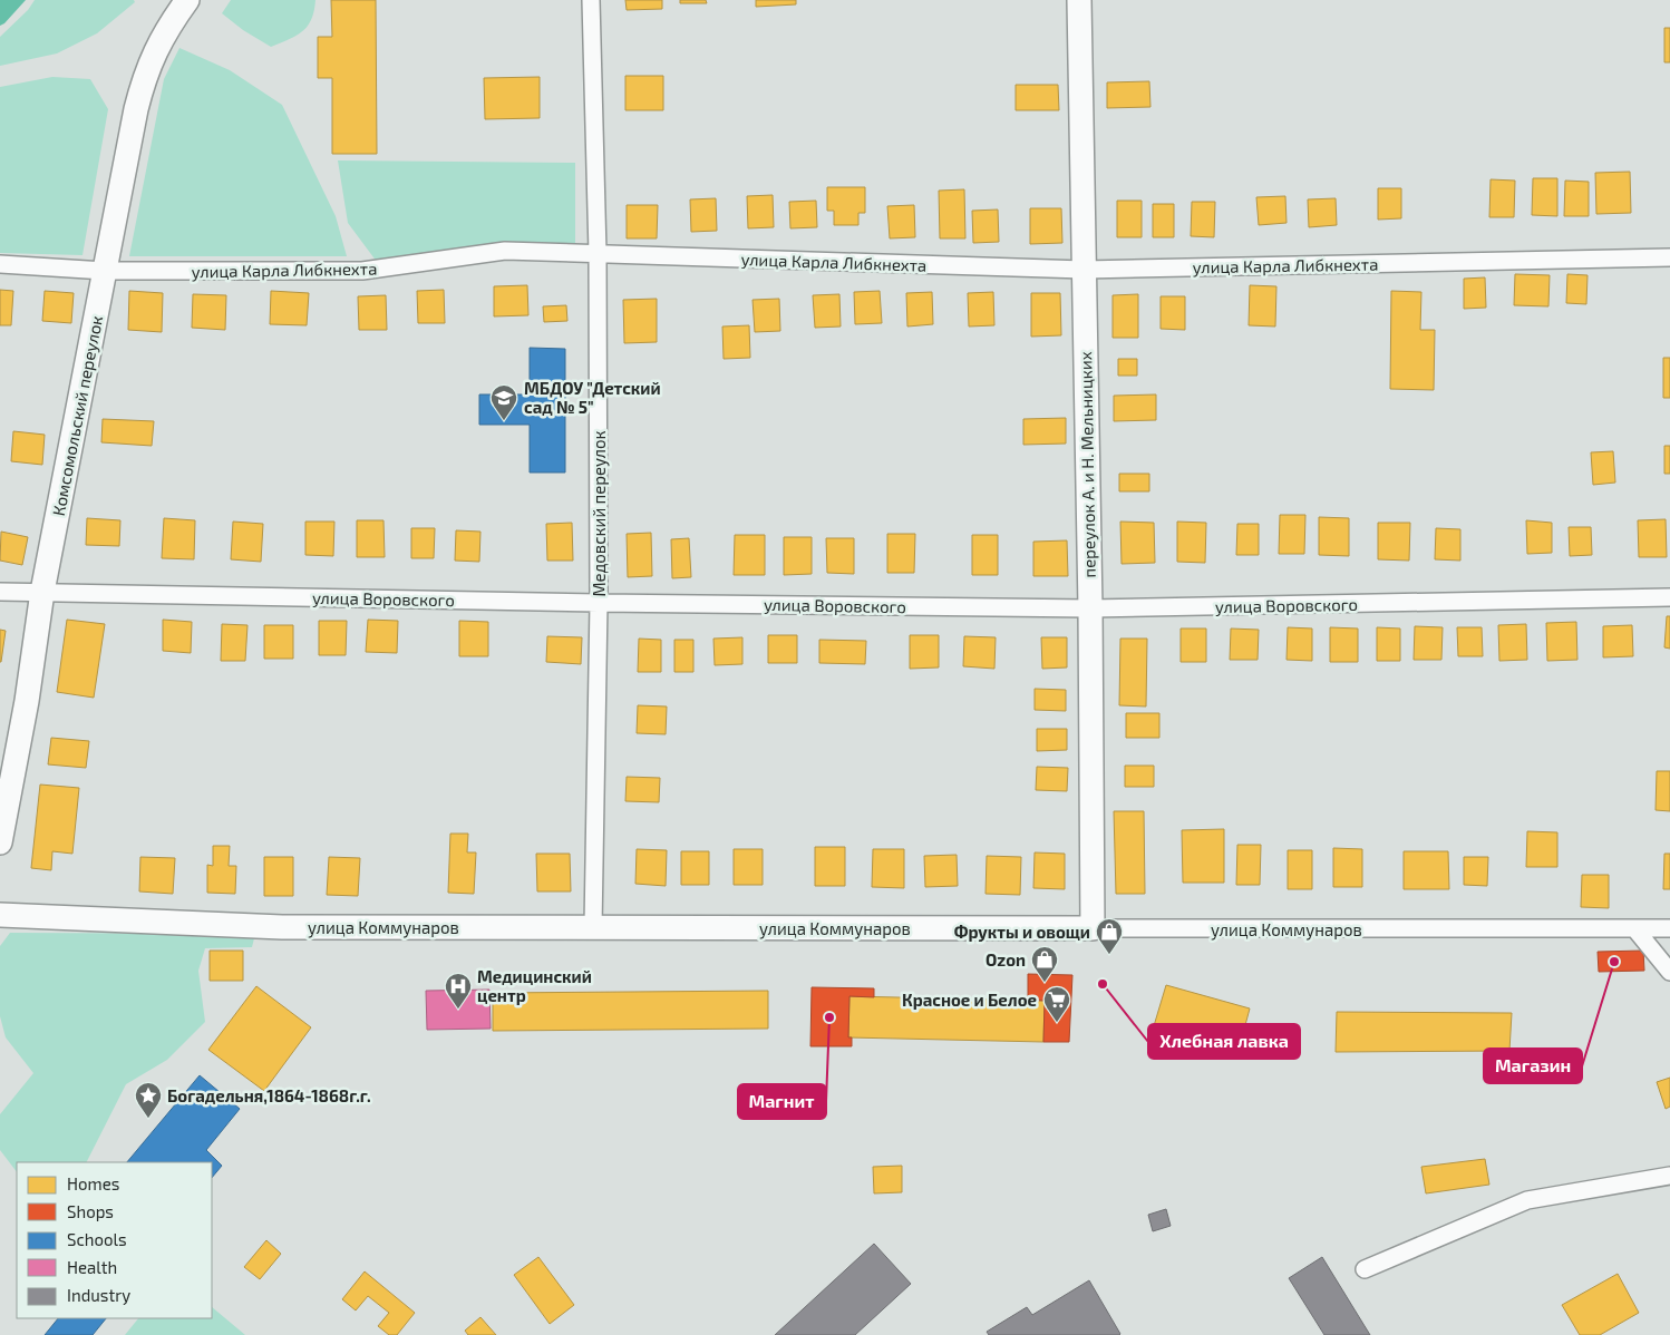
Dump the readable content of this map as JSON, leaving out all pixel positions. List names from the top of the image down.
{
  "streets": {
    "street": [
      "улица Карла Либкнехта",
      "Комсомольский переулок",
      "переулок А. и Н. Мельницких",
      "Медовский переулок",
      "улица Воровского",
      "улица Коммунаров"
    ]
  },
  "crossings": [
    ["улица Карла Либкнехта", "Комсомольский переулок"],
    ["улица Карла Либкнехта", "переулок А. и Н. Мельницких"],
    ["улица Карла Либкнехта", "Медовский переулок"],
    ["Комсомольский переулок", "улица Воровского"],
    ["переулок А. и Н. Мельницких", "улица Воровского"],
    ["переулок А. и Н. Мельницких", "улица Коммунаров"],
    ["Медовский переулок", "улица Воровского"],
    ["Медовский переулок", "улица Коммунаров"]
  ],
  "places": {
    "school or university": ["МБДОУ \"Детский сад № 5\""],
    "shop": ["Фрукты и овощи", "Ozon"],
    "other": ["Магазин", "Хлебная лавка", "Магнит"],
    "hospital": ["Медицинский центр"],
    "supermarket": ["Красное и Белое"],
    "place": ["Богадельня,1864-1868г.г."]
  },
  "legend": [
    "Homes",
    "Shops",
    "Schools",
    "Health",
    "Industry"
  ]
}
